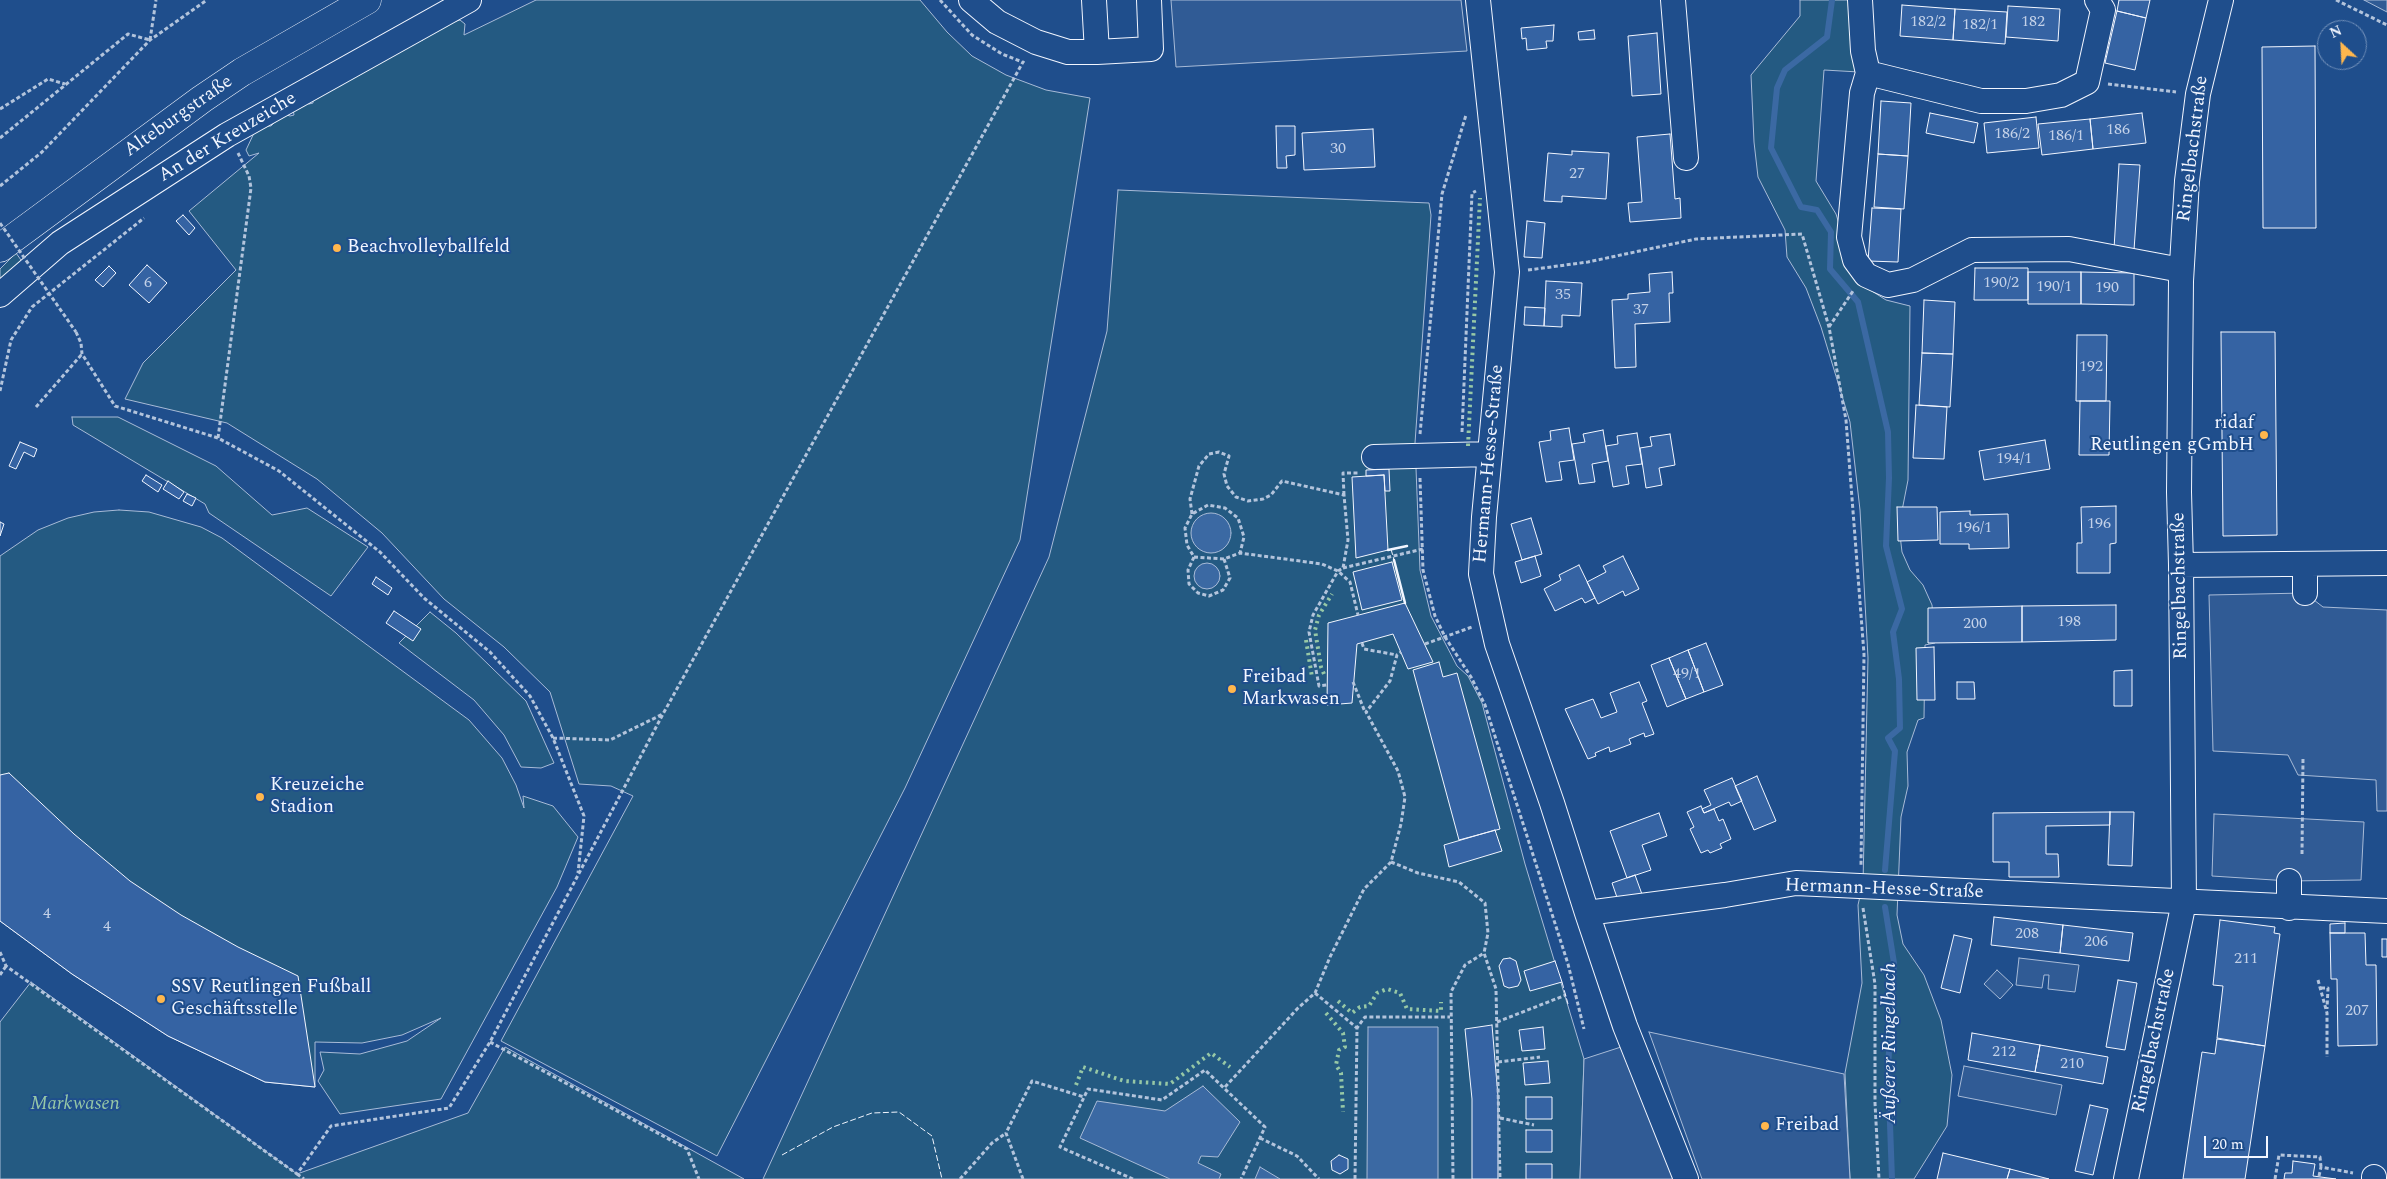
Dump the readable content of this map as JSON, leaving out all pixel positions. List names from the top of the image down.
{
  "streets": {
    "main road": ["Alteburgstraße"],
    "street": ["An der Kreuzeiche", "Ringelbachstraße", "Hermann-Hesse-Straße"]
  },
  "crossings": [
    ["Ringelbachstraße", "Hermann-Hesse-Straße"]
  ],
  "water": ["Äußerer Ringelbach"],
  "parks": ["Markwasen"],
  "places": [
    "Beachvolleyballfeld",
    "ridaf Reutlingen gGmbH",
    "Freibad Markwasen",
    "Kreuzeiche Stadion",
    "SSV Reutlingen Fußball Geschäftsstelle",
    "Freibad"
  ],
  "house_numbers": [
    "182/2",
    "182",
    "182/1",
    "186",
    "186/2",
    "186/1",
    "30",
    "27",
    "6",
    "190/2",
    "190/1",
    "190",
    "35",
    "37",
    "192",
    "194/1",
    "196",
    "196/1",
    "198",
    "200",
    "49/1",
    "4",
    "4",
    "208",
    "206",
    "211",
    "207",
    "212",
    "210"
  ],
  "scale_bar": "20 m",
  "north": "top left"
}
